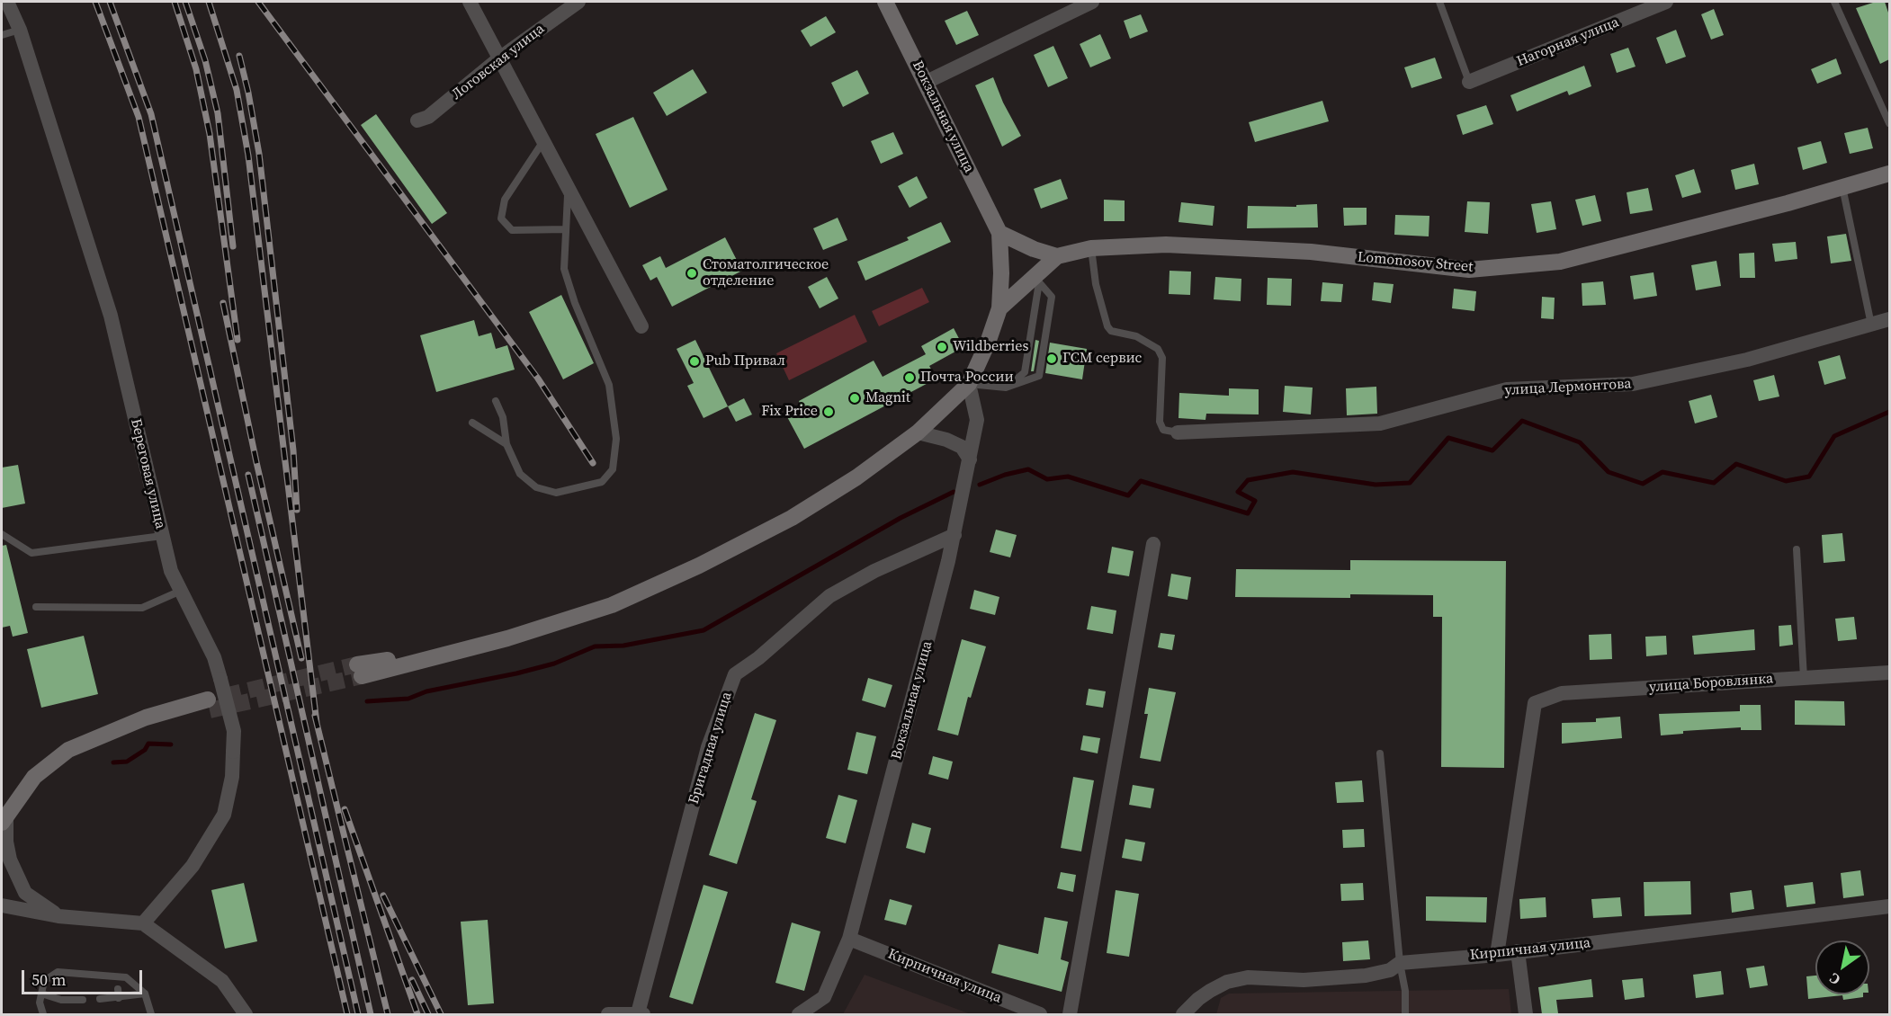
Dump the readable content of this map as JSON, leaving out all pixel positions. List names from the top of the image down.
{
  "streets": {
    "main road": ["Вокзальная улица", "Lomonosov Street"],
    "street": [
      "Нагорная улица",
      "Логовская улица",
      "улица Лермонтова",
      "Береговая улица",
      "улица Боровлянка",
      "Бригадная улица",
      "Кирпичная улица"
    ]
  },
  "crossings": [
    ["Вокзальная улица", "Бригадная улица"],
    ["Вокзальная улица", "Кирпичная улица"],
    ["улица Боровлянка", "Кирпичная улица"]
  ],
  "places": [
    "Стоматолгическое отделение",
    "Wildberries",
    "ГСМ сервис",
    "Pub Привал",
    "Почта России",
    "Magnit",
    "Fix Price"
  ],
  "scale_bar": "50 m",
  "north": "bottom left"
}
